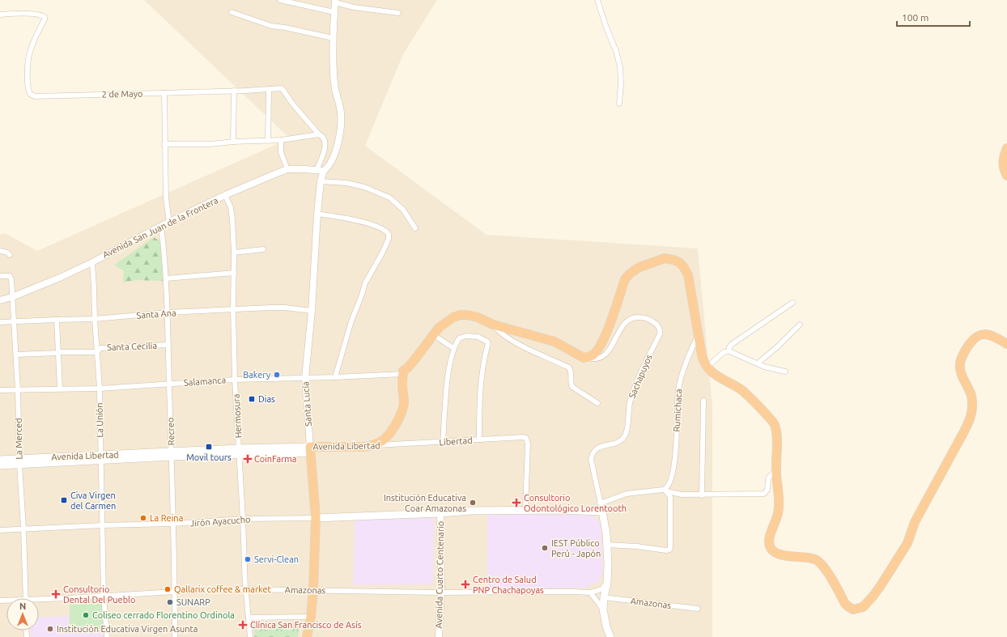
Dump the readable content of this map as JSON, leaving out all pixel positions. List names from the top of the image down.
{
  "streets": {
    "highway": ["Santa Lucía", "Avenida Libertad"],
    "main road": ["Sachapuyos", "Jirón Ayacucho"],
    "street": [
      "2 de Mayo",
      "Avenida San Juan de la Frontera",
      "Santa Ana",
      "Santa Cecilia",
      "Salamanca",
      "Rumichaca",
      "Hermosura",
      "La Unión",
      "Recreo",
      "La Merced",
      "Libertad",
      "Avenida Cuarto Centenario",
      "Amazonas"
    ]
  },
  "crossings": [
    ["Avenida San Juan de la Frontera", "Santa Lucía"],
    ["Avenida San Juan de la Frontera", "Hermosura"],
    ["Avenida San Juan de la Frontera", "La Unión"],
    ["Avenida San Juan de la Frontera", "Recreo"],
    ["Avenida San Juan de la Frontera", "La Merced"],
    ["Santa Ana", "Santa Lucía"],
    ["Santa Ana", "Hermosura"],
    ["Santa Ana", "La Unión"],
    ["Santa Ana", "Recreo"],
    ["Santa Ana", "La Merced"],
    ["Santa Cecilia", "La Unión"],
    ["Santa Cecilia", "Recreo"],
    ["Santa Cecilia", "La Merced"],
    ["Sachapuyos", "Jirón Ayacucho"],
    ["Sachapuyos", "Amazonas"],
    ["Salamanca", "Santa Lucía"],
    ["Salamanca", "Hermosura"],
    ["Salamanca", "La Unión"],
    ["Salamanca", "Recreo"],
    ["Salamanca", "La Merced"],
    ["Santa Lucía", "Avenida Libertad"],
    ["Santa Lucía", "Jirón Ayacucho"],
    ["Santa Lucía", "Amazonas"],
    ["Hermosura", "Avenida Libertad"],
    ["Hermosura", "Jirón Ayacucho"],
    ["Hermosura", "Amazonas"],
    ["La Unión", "Avenida Libertad"],
    ["La Unión", "Jirón Ayacucho"],
    ["La Unión", "Amazonas"],
    ["Recreo", "Avenida Libertad"],
    ["Recreo", "Jirón Ayacucho"],
    ["Recreo", "Amazonas"],
    ["La Merced", "Avenida Libertad"],
    ["La Merced", "Jirón Ayacucho"],
    ["Libertad", "Avenida Libertad"],
    ["Libertad", "Jirón Ayacucho"],
    ["Jirón Ayacucho", "Avenida Cuarto Centenario"],
    ["Avenida Cuarto Centenario", "Amazonas"]
  ],
  "places": {
    "other": [
      "Bakery",
      "Institución Educativa Coar Amazonas",
      "La Reina",
      "IEST Público Perú - Japón",
      "Servi-Clean",
      "Qallarix coffee & market",
      "SUNARP",
      "Coliseo cerrado Florentino Ordinola",
      "Institución Educativa Virgen Asunta"
    ],
    "transit": ["Dias", "Movil tours", "Civa Virgen del Carmen"],
    "health": [
      "CoinFarma",
      "Consultorio Odontológico Lorentooth",
      "Centro de Salud PNP Chachapoyas",
      "Consultorio Dental Del Pueblo",
      "Clínica San Francisco de Asís"
    ]
  },
  "scale_bar": "100 m",
  "north": "top"
}
